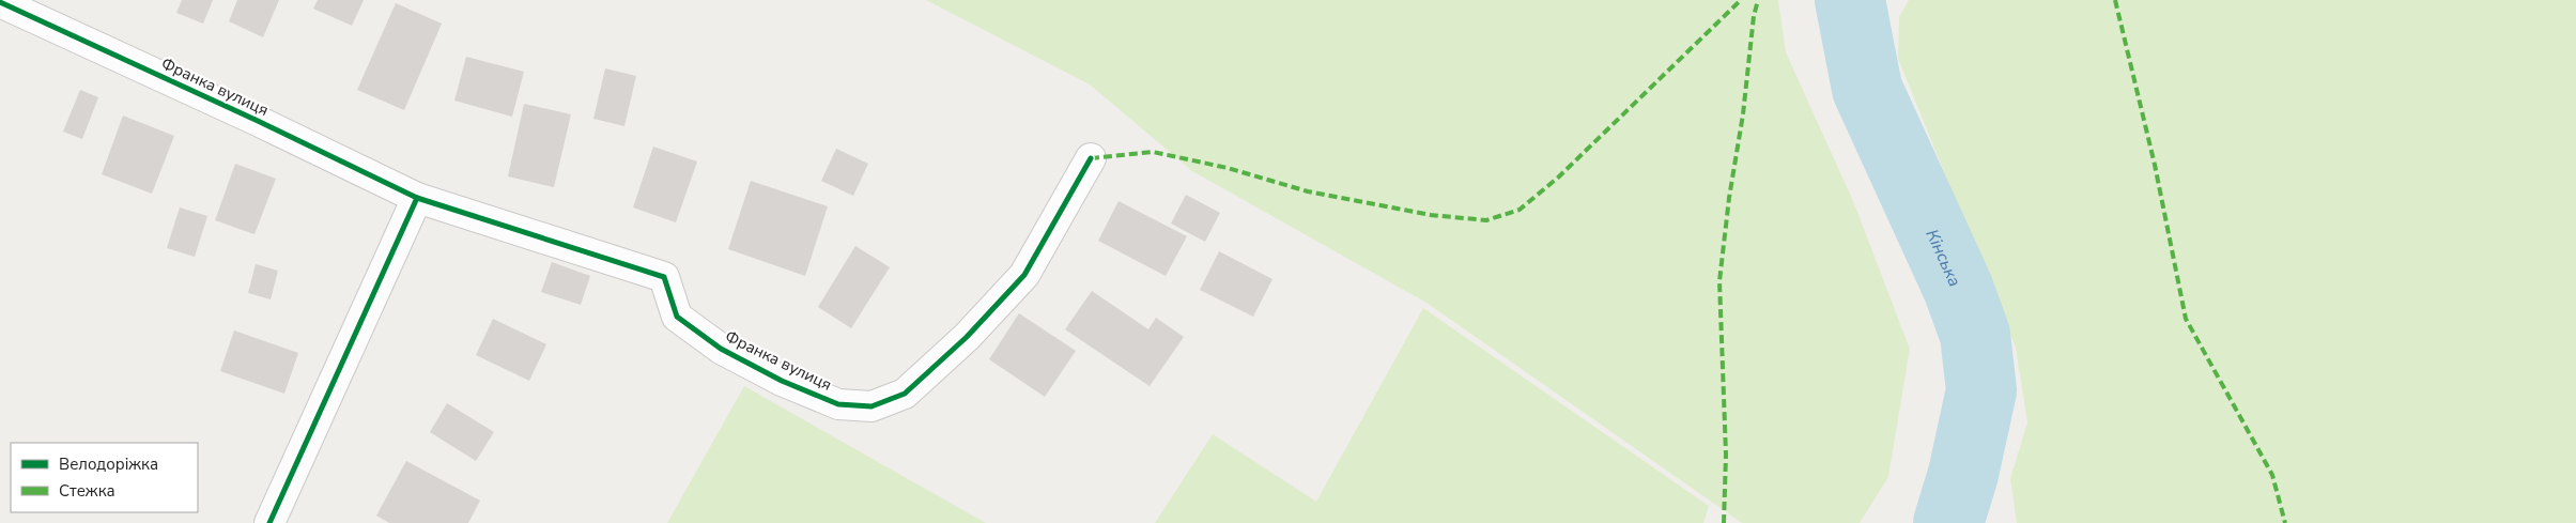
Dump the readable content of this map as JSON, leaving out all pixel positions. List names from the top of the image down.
{
  "streets": {
    "street": ["Франка вулиця"]
  },
  "water": ["Кінська"],
  "legend": ["Велодоріжка", "Стежка"]
}
